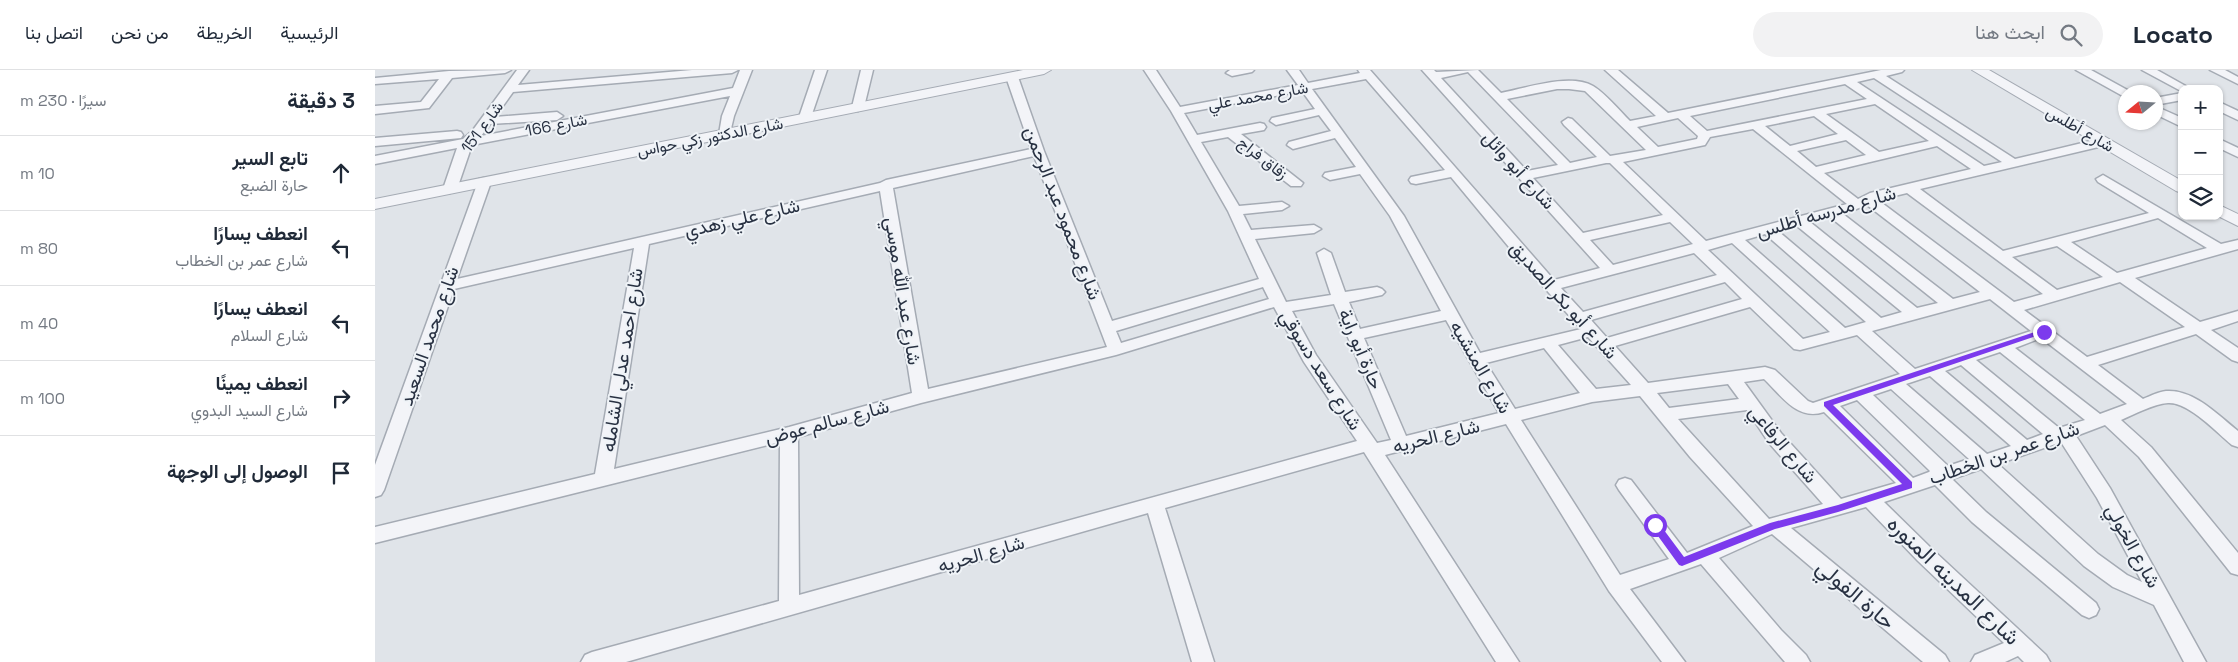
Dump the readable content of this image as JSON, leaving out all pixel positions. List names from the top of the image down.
{
  "streets": {
    "street": [
      "شارع محمد علي",
      "شارع 166",
      "شارع 151",
      "شارع أطلس",
      "شارع الدكتور زكي حواس",
      "زقاق فراج",
      "شارع أبو وائل",
      "شارع مدرسه أطلس",
      "شارع محمود عبد الرحمن",
      "شارع علي زهدي",
      "شارع عبد الله موسي",
      "شارع أبو بكر الصديق",
      "شارع محمد السعيد",
      "حارة أبو راية",
      "شارع احمد عدلي الشامله",
      "شارع المنشيه",
      "شارع سعد دسوقي",
      "شارع سالم عوض",
      "شارع الحريه",
      "شارع الرفاعي",
      "شارع عمر بن الخطاب",
      "شارع الخولي",
      "شارع المدينه المنوره",
      "حارة الفولي"
    ]
  },
  "crossings": [
    ["شارع محمد علي", "شارع أبو بكر الصديق"],
    ["شارع محمد علي", "شارع المنشيه"],
    ["شارع محمد علي", "شارع سعد دسوقي"],
    ["شارع 166", "شارع 151"],
    ["شارع 151", "شارع الدكتور زكي حواس"],
    ["شارع أطلس", "شارع مدرسه أطلس"],
    ["شارع الدكتور زكي حواس", "شارع محمود عبد الرحمن"],
    ["شارع الدكتور زكي حواس", "شارع محمد السعيد"],
    ["شارع أبو وائل", "شارع مدرسه أطلس"],
    ["شارع مدرسه أطلس", "شارع أبو بكر الصديق"],
    ["شارع محمود عبد الرحمن", "شارع علي زهدي"],
    ["شارع محمود عبد الرحمن", "شارع سالم عوض"],
    ["شارع علي زهدي", "شارع عبد الله موسي"],
    ["شارع علي زهدي", "شارع محمد السعيد"],
    ["شارع علي زهدي", "شارع احمد عدلي الشامله"],
    ["شارع عبد الله موسي", "شارع سالم عوض"],
    ["شارع أبو بكر الصديق", "شارع الحريه"],
    ["شارع أبو بكر الصديق", "شارع عمر بن الخطاب"],
    ["شارع أبو بكر الصديق", "حارة الفولي"],
    ["حارة أبو راية", "شارع سالم عوض"],
    ["حارة أبو راية", "شارع الحريه"],
    ["شارع احمد عدلي الشامله", "شارع سالم عوض"],
    ["شارع المنشيه", "شارع الحريه"],
    ["شارع المنشيه", "شارع عمر بن الخطاب"],
    ["شارع سعد دسوقي", "شارع سالم عوض"],
    ["شارع سعد دسوقي", "شارع الحريه"],
    ["شارع الحريه", "شارع الرفاعي"],
    ["شارع الحريه", "شارع الخولي"],
    ["شارع الرفاعي", "شارع عمر بن الخطاب"],
    ["شارع عمر بن الخطاب", "شارع الخولي"],
    ["شارع عمر بن الخطاب", "شارع المدينه المنوره"],
    ["شارع عمر بن الخطاب", "حارة الفولي"]
  ],
  "north": "left",
  "page": {
    "header": "Locato",
    "search": "ابحث هنا",
    "nav": [
      "الرئيسية",
      "الخريطة",
      "من نحن",
      "اتصل بنا"
    ],
    "heading": ["3 دقيقة", "سيرًا · 230 m"],
    "map_buttons": ["+", "−"],
    "list": [
      ["تابع السير", "حارة الضبع", "10 m"],
      ["انعطف يسارًا", "شارع عمر بن الخطاب", "80 m"],
      ["انعطف يسارًا", "شارع السلام", "40 m"],
      ["انعطف يمينًا", "شارع السيد البدوي", "100 m"],
      "الوصول إلى الوجهة"
    ]
  }
}
